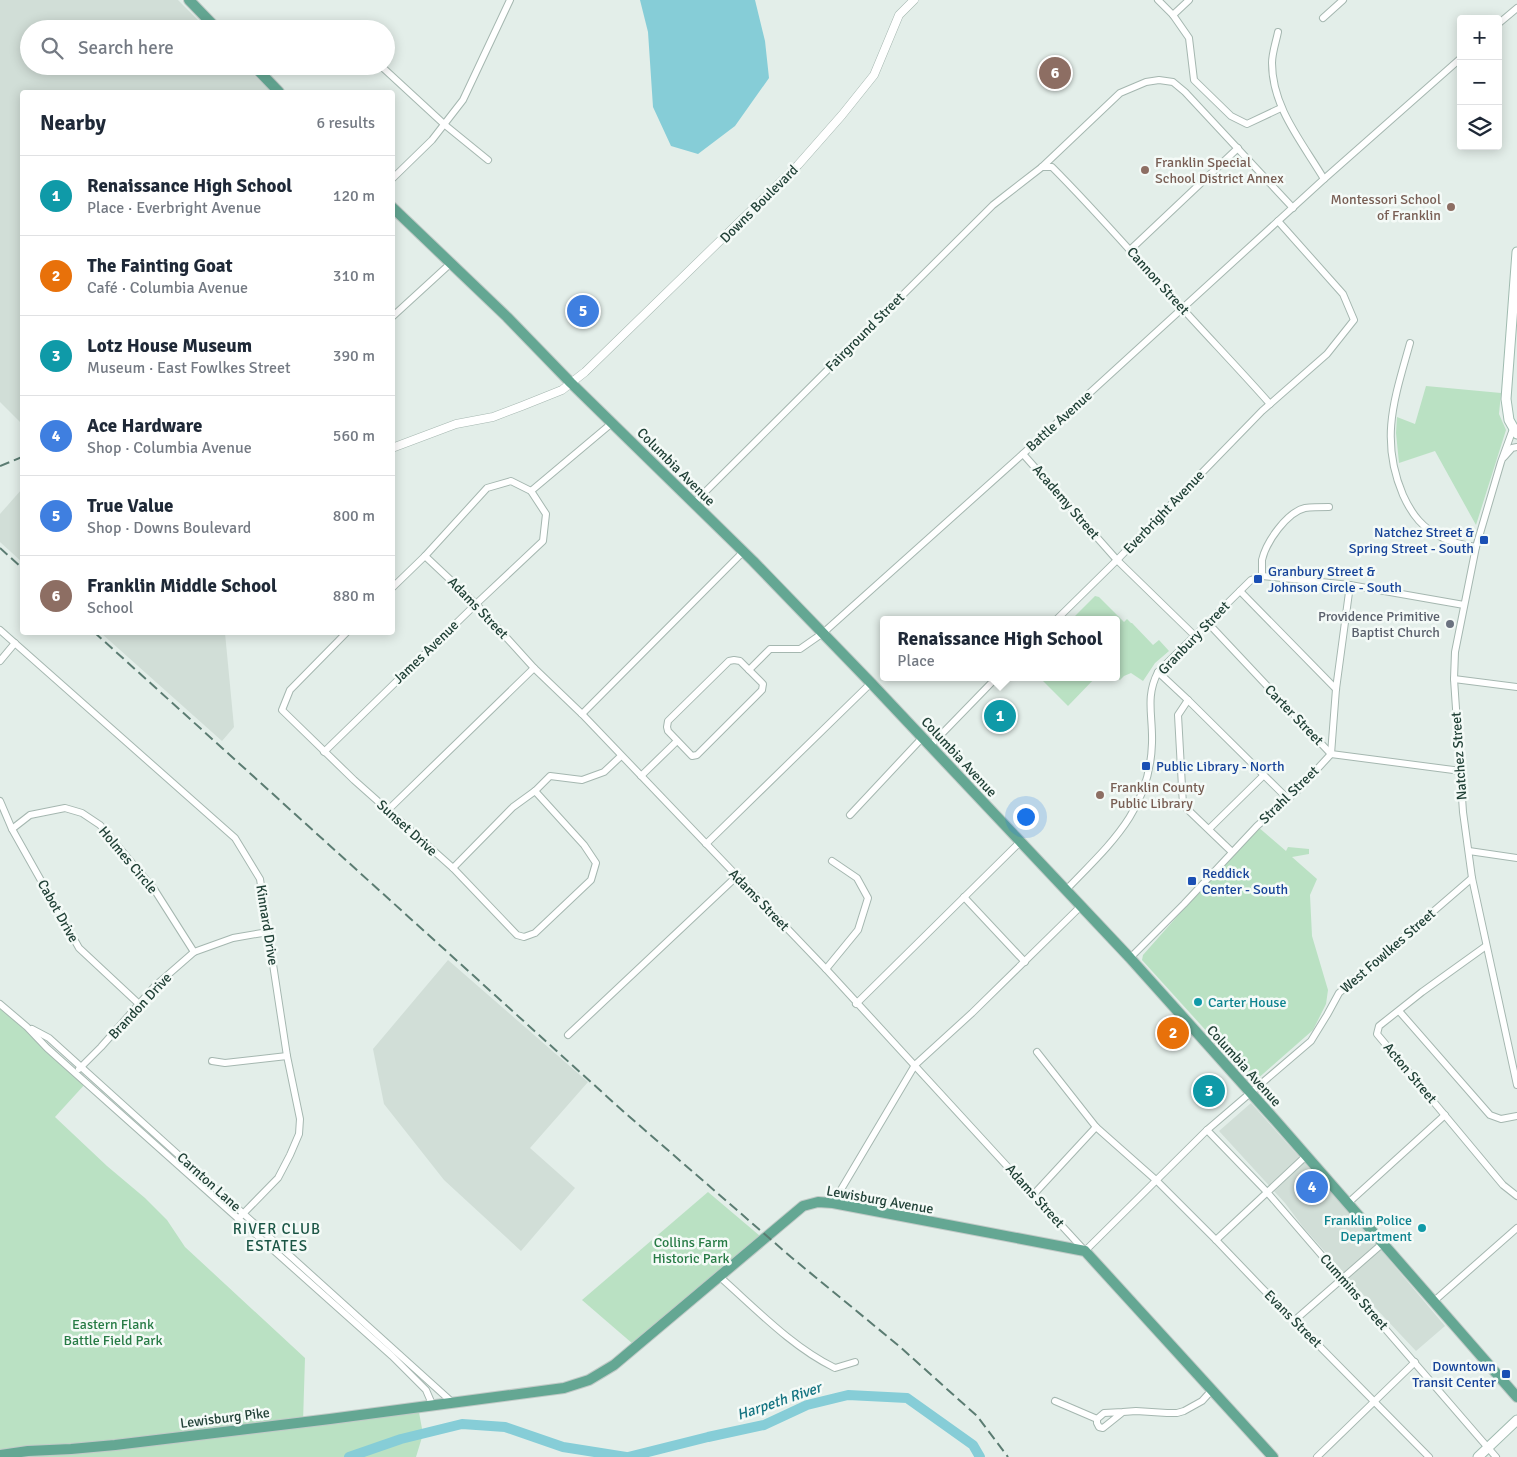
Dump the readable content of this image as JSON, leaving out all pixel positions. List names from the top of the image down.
{
  "streets": {
    "main road": ["Columbia Avenue", "Lewisburg Avenue", "Lewisburg Pike"],
    "street": [
      "Downs Boulevard",
      "Cannon Street",
      "Fairground Street",
      "Battle Avenue",
      "Academy Street",
      "Everbright Avenue",
      "Adams Street",
      "Granbury Street",
      "James Avenue",
      "Carter Street",
      "Natchez Street",
      "Strahl Street",
      "Sunset Drive",
      "Holmes Circle",
      "Cabot Drive",
      "Kinnard Drive",
      "West Fowlkes Street",
      "Brandon Drive",
      "Acton Street",
      "Carnton Lane",
      "Cummins Street",
      "Evans Street"
    ]
  },
  "crossings": [
    ["Downs Boulevard", "Columbia Avenue"],
    ["Cannon Street", "Fairground Street"],
    ["Cannon Street", "Battle Avenue"],
    ["Cannon Street", "Everbright Avenue"],
    ["Fairground Street", "Columbia Avenue"],
    ["Battle Avenue", "Columbia Avenue"],
    ["Battle Avenue", "Academy Street"],
    ["Battle Avenue", "Everbright Avenue"],
    ["Columbia Avenue", "Granbury Street"],
    ["Columbia Avenue", "Strahl Street"],
    ["Columbia Avenue", "West Fowlkes Street"],
    ["Academy Street", "Everbright Avenue"],
    ["Academy Street", "Granbury Street"],
    ["Adams Street", "James Avenue"],
    ["Adams Street", "West Fowlkes Street"],
    ["Adams Street", "Lewisburg Avenue"],
    ["Granbury Street", "Carter Street"],
    ["James Avenue", "Sunset Drive"],
    ["Carter Street", "Natchez Street"],
    ["Carter Street", "Strahl Street"],
    ["Natchez Street", "West Fowlkes Street"],
    ["Natchez Street", "Acton Street"],
    ["Holmes Circle", "Cabot Drive"],
    ["Holmes Circle", "Brandon Drive"],
    ["Cabot Drive", "Brandon Drive"],
    ["Kinnard Drive", "Brandon Drive"],
    ["Kinnard Drive", "Carnton Lane"],
    ["West Fowlkes Street", "Lewisburg Avenue"],
    ["West Fowlkes Street", "Cummins Street"],
    ["West Fowlkes Street", "Evans Street"],
    ["Brandon Drive", "Carnton Lane"],
    ["Carnton Lane", "Lewisburg Avenue"],
    ["Carnton Lane", "Lewisburg Pike"],
    ["Lewisburg Avenue", "Lewisburg Pike"]
  ],
  "districts": ["RIVER CLUB ESTATES"],
  "water": ["Harpeth River"],
  "parks": ["Collins Farm Historic Park", "Eastern Flank Battle Field Park"],
  "places": {
    "other": [
      "Franklin Special School District Annex",
      "Montessori School of Franklin",
      "Providence Primitive Baptist Church",
      "Franklin County Public Library",
      "Carter House",
      "Franklin Police Department"
    ],
    "transit": [
      "Natchez Street & Spring Street - South",
      "Granbury Street & Johnson Circle - South",
      "Public Library - North",
      "Reddick Center - South",
      "Downtown Transit Center"
    ]
  },
  "page": {
    "map_buttons": ["+", "−"],
    "search": "Search here",
    "pins": [
      "6",
      "5",
      "1",
      "2",
      "3",
      "4"
    ],
    "heading": ["Nearby", "6 results"],
    "list": [
      {
        "mark": "1",
        "name": "Renaissance High School",
        "note": "Place · Everbright Avenue",
        "value": "120 m"
      },
      {
        "mark": "2",
        "name": "The Fainting Goat",
        "note": "Café · Columbia Avenue",
        "value": "310 m"
      },
      {
        "mark": "3",
        "name": "Lotz House Museum",
        "note": "Museum · East Fowlkes Street",
        "value": "390 m"
      },
      {
        "mark": "4",
        "name": "Ace Hardware",
        "note": "Shop · Columbia Avenue",
        "value": "560 m"
      },
      {
        "mark": "5",
        "name": "True Value",
        "note": "Shop · Downs Boulevard",
        "value": "800 m"
      },
      {
        "mark": "6",
        "name": "Franklin Middle School",
        "note": "School",
        "value": "880 m"
      }
    ],
    "popup": ["Renaissance High School", "Place"]
  }
}
